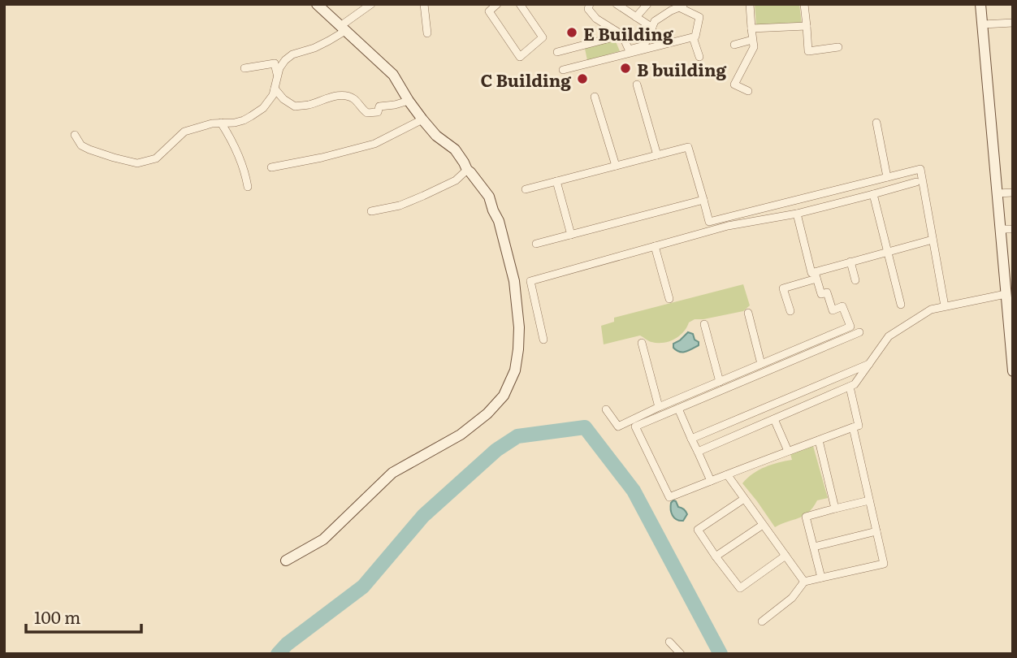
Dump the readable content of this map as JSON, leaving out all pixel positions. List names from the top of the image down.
{
  "places": ["E Building", "B building", "C Building"],
  "scale_bar": "100 m"
}
